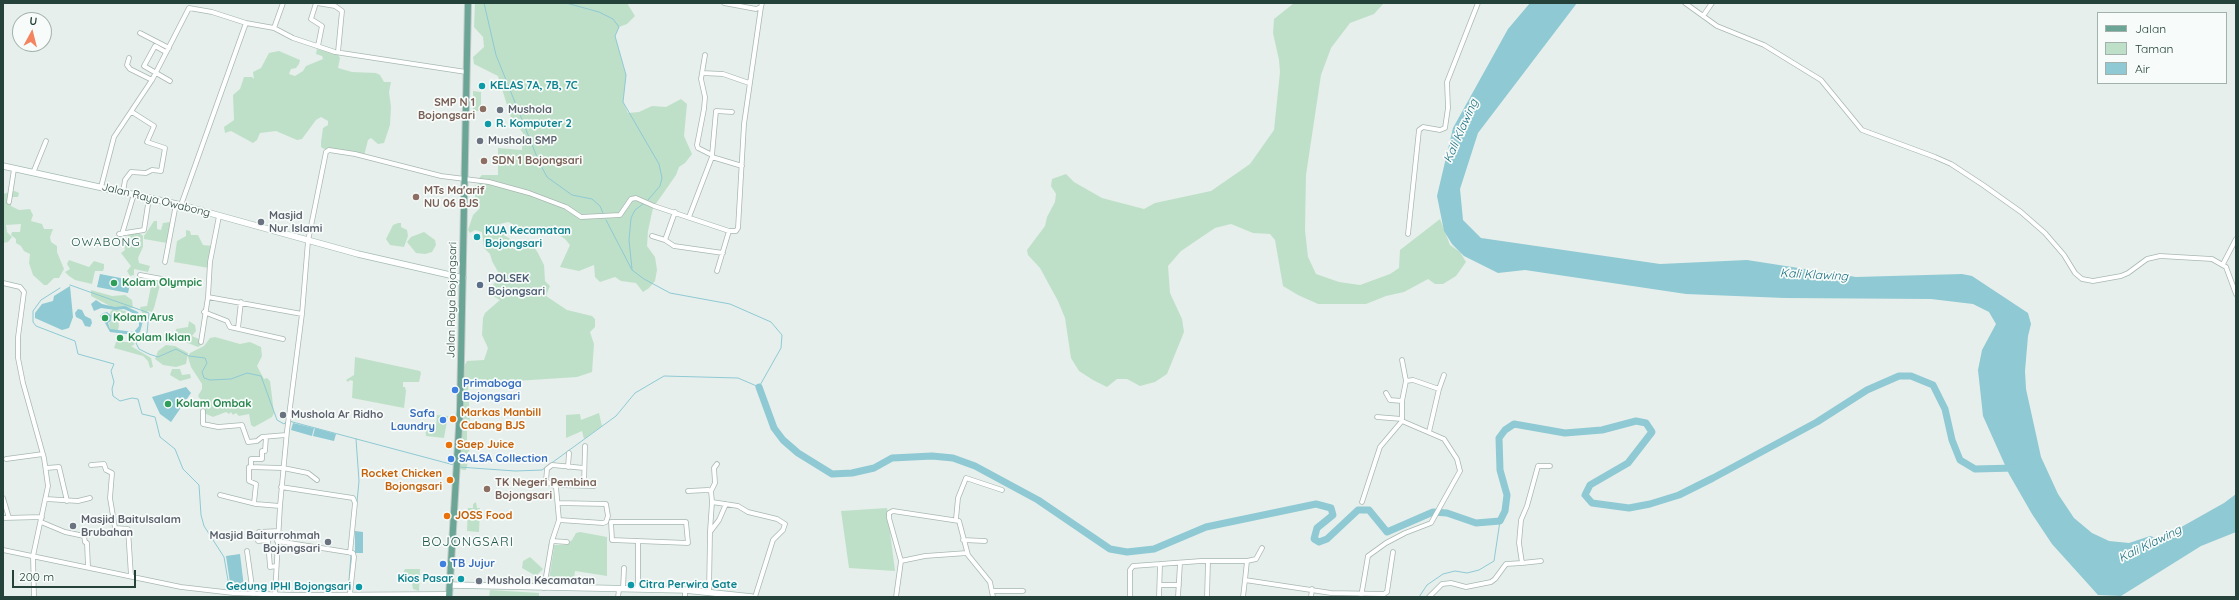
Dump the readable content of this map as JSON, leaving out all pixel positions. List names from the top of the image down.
{
  "streets": {
    "main road": ["Jalan Raya Bojongsari"],
    "street": ["Jalan Raya Owabong"]
  },
  "crossings": [
    ["Jalan Raya Owabong", "Jalan Raya Bojongsari"]
  ],
  "districts": ["OWABONG", "BOJONGSARI"],
  "water": ["Kali Klawing"],
  "places": [
    "KELAS 7A, 7B, 7C",
    "SMP N 1 Bojongsari",
    "Mushola",
    "R. Komputer 2",
    "Mushola SMP",
    "SDN 1 Bojongsari",
    "MTs Ma'arif NU 06 BJS",
    "Masjid Nur Islami",
    "KUA Kecamatan Bojongsari",
    "Kolam Olympic",
    "POLSEK Bojongsari",
    "Kolam Arus",
    "Kolam Iklan",
    "Primaboga Bojongsari",
    "Kolam Ombak",
    "Mushola Ar Ridho",
    "Markas Manbill Cabang BJS",
    "Safa Laundry",
    "Saep Juice",
    "SALSA Collection",
    "Rocket Chicken Bojongsari",
    "TK Negeri Pembina Bojongsari",
    "JOSS Food",
    "Masjid Baitulsalam Brubahan",
    "Masjid Baiturrohmah Bojongsari",
    "TB Jujur",
    "Kios Pasar",
    "Mushola Kecamatan",
    "Citra Perwira Gate",
    "Gedung IPHI Bojongsari"
  ],
  "legend": ["Jalan", "Taman", "Air"],
  "scale_bar": "200 m",
  "north": "top"
}
